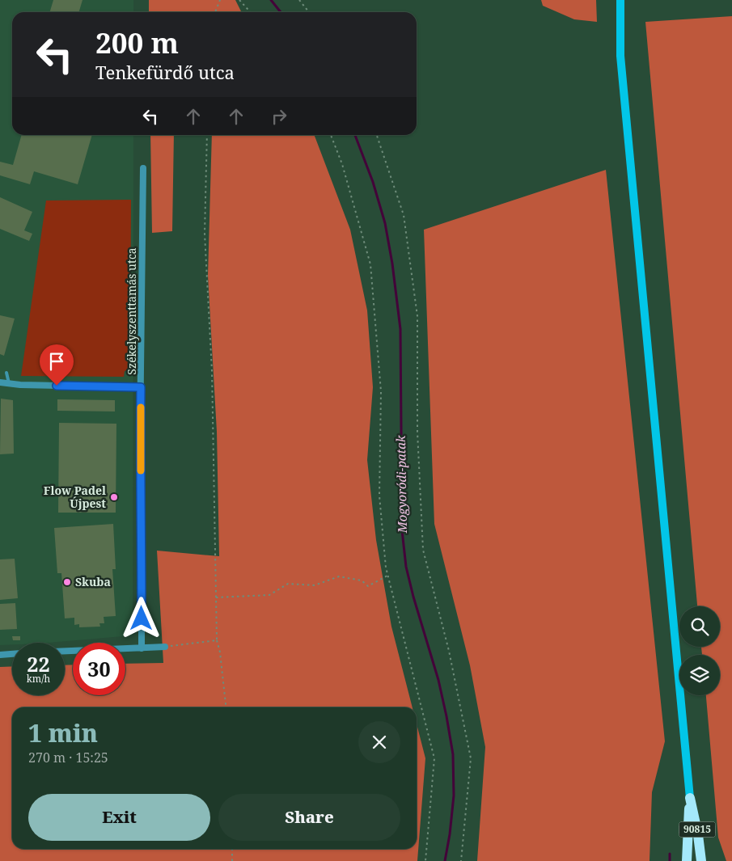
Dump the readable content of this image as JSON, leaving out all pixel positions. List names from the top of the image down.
{
  "streets": {
    "highway": ["90815"],
    "street": ["Székelyszenttamás utca"]
  },
  "water": ["Mogyoródi-patak"],
  "places": ["Flow Padel Újpest", "Skuba"],
  "page": {
    "turn": ["200 m", "Tenkefürdő utca"],
    "speed": "22 km/h",
    "limit": "30",
    "heading": ["1 min", "270 m · 15:25"],
    "buttons": ["Exit", "Share"]
  }
}
